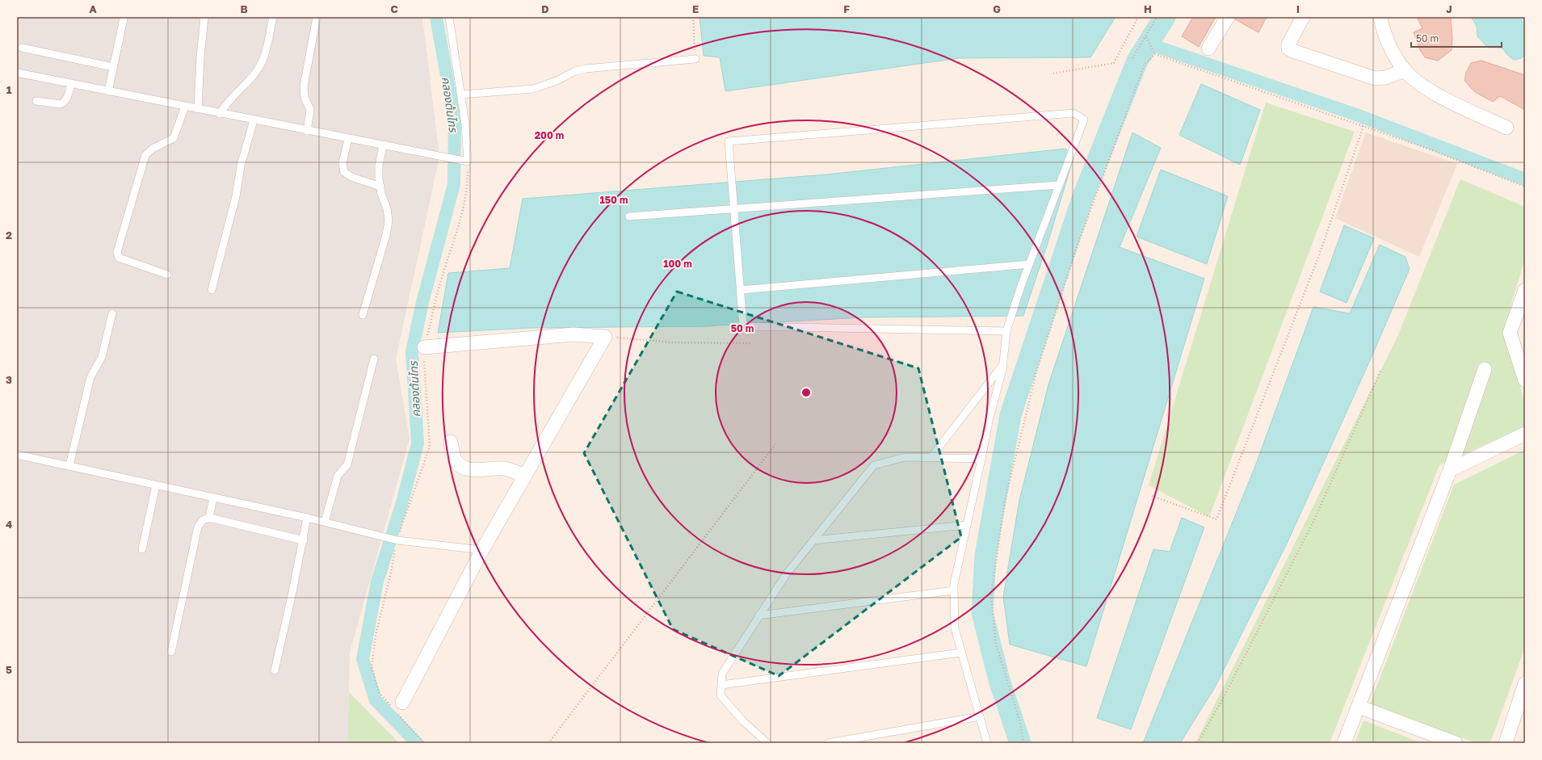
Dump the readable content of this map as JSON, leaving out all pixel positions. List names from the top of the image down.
{
  "water": ["คลองต้นไทร"],
  "scale_bar": "50 m",
  "grid": {
    "columns": [
      "A",
      "B",
      "C",
      "D",
      "E",
      "F",
      "G",
      "H",
      "I",
      "J"
    ],
    "rows": [
      "1",
      "2",
      "3",
      "4",
      "5"
    ]
  },
  "rings": [
    "200 m",
    "150 m",
    "100 m",
    "50 m"
  ]
}
